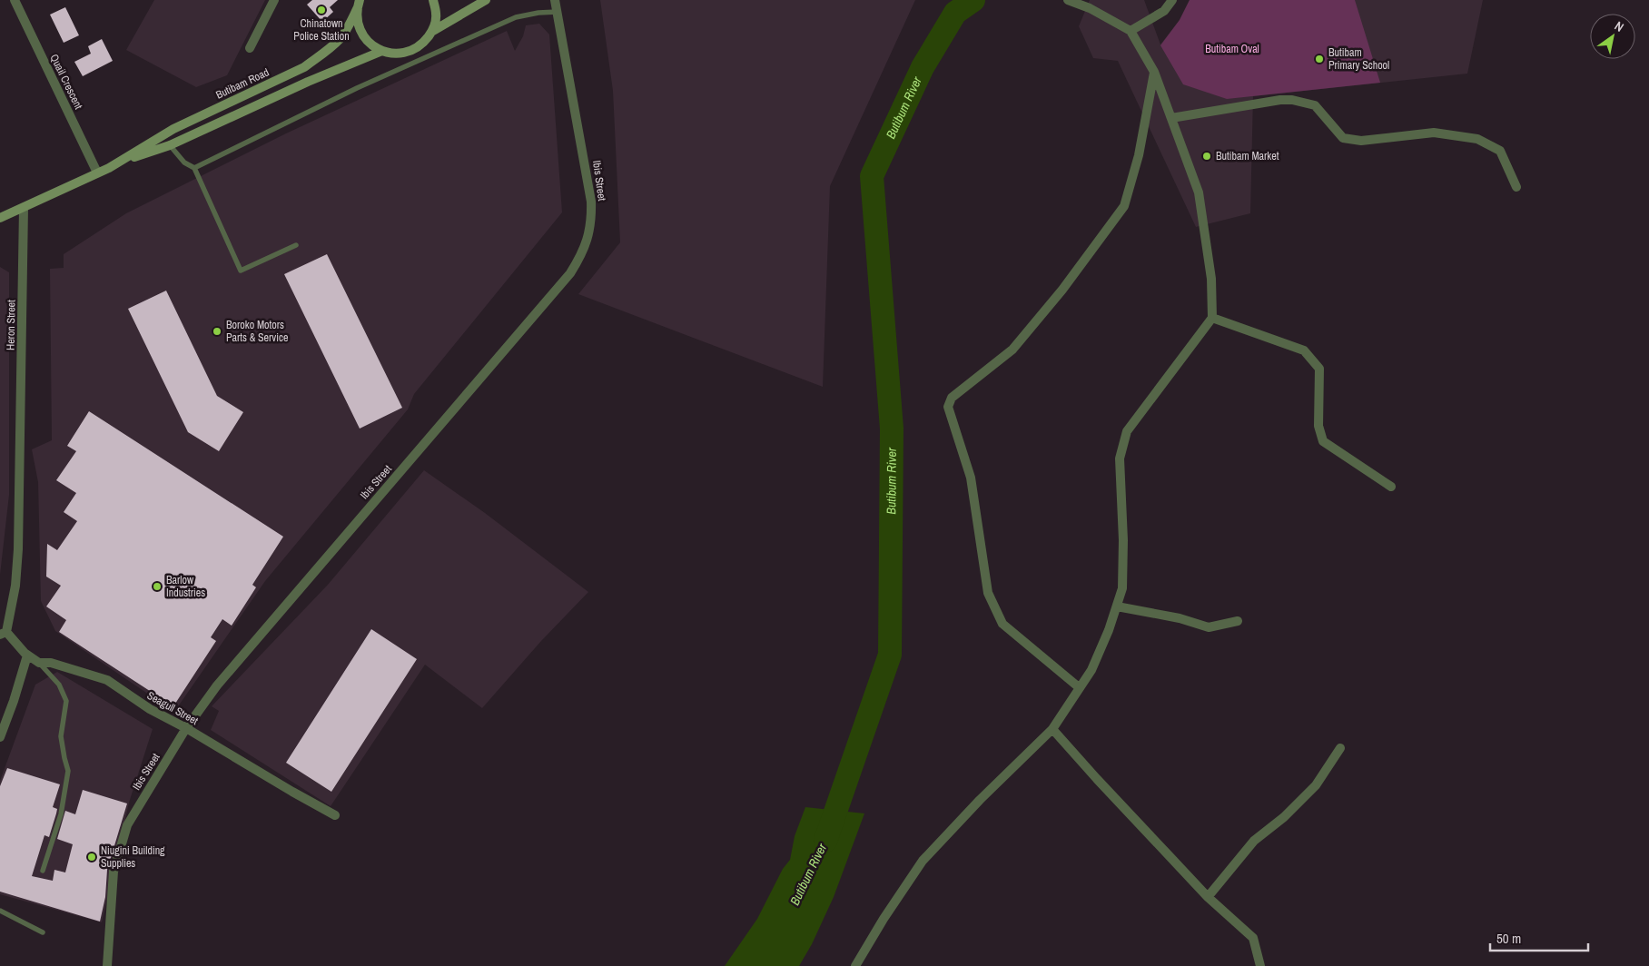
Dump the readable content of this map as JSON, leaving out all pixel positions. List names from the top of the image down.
{
  "streets": {
    "main road": ["Butibam Road"],
    "street": [
      "Quail Crescent",
      "Ibis Street",
      "Heron Street",
      "Seagull Street"
    ]
  },
  "crossings": [
    ["Quail Crescent", "Butibam Road"],
    ["Butibam Road", "Heron Street"],
    ["Ibis Street", "Seagull Street"],
    ["Heron Street", "Seagull Street"]
  ],
  "water": ["Butibum River"],
  "parks": ["Butibam Oval"],
  "places": [
    "Chinatown Police Station",
    "Butibam Primary School",
    "Butibam Market",
    "Boroko Motors Parts & Service",
    "Barlow Industries",
    "Niugini Building Supplies"
  ],
  "scale_bar": "50 m",
  "north": "top right"
}
